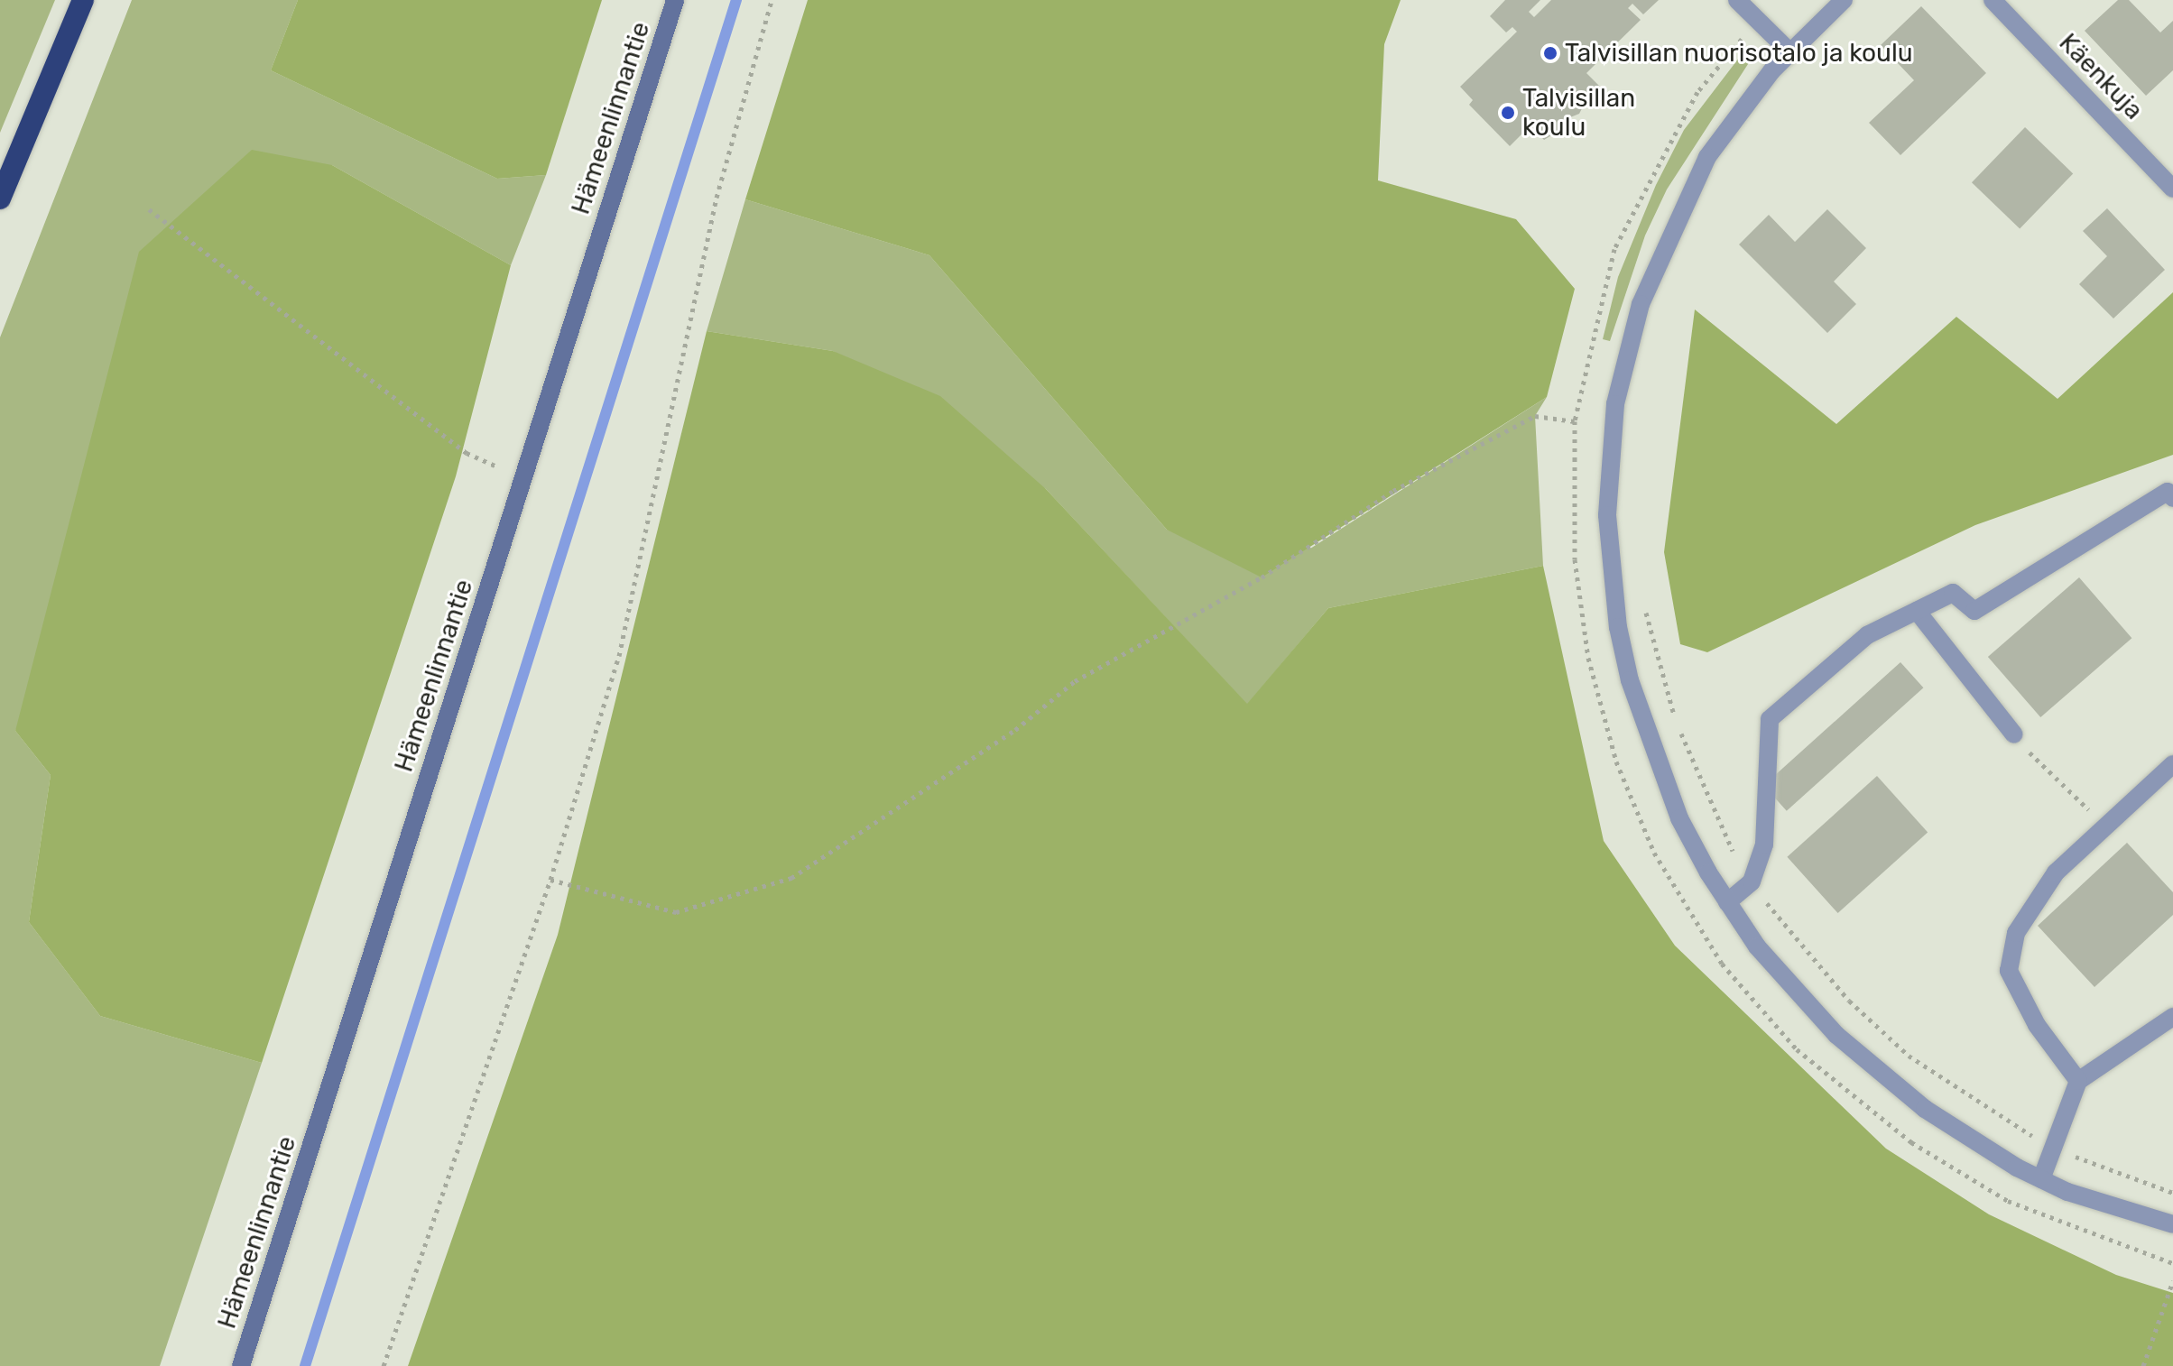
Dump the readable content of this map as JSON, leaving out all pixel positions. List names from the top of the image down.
{
  "streets": {
    "main road": ["Hämeenlinnantie"],
    "street": ["Käenkuja"]
  },
  "places": ["Talvisillan nuorisotalo ja koulu", "Talvisillan koulu"]
}
